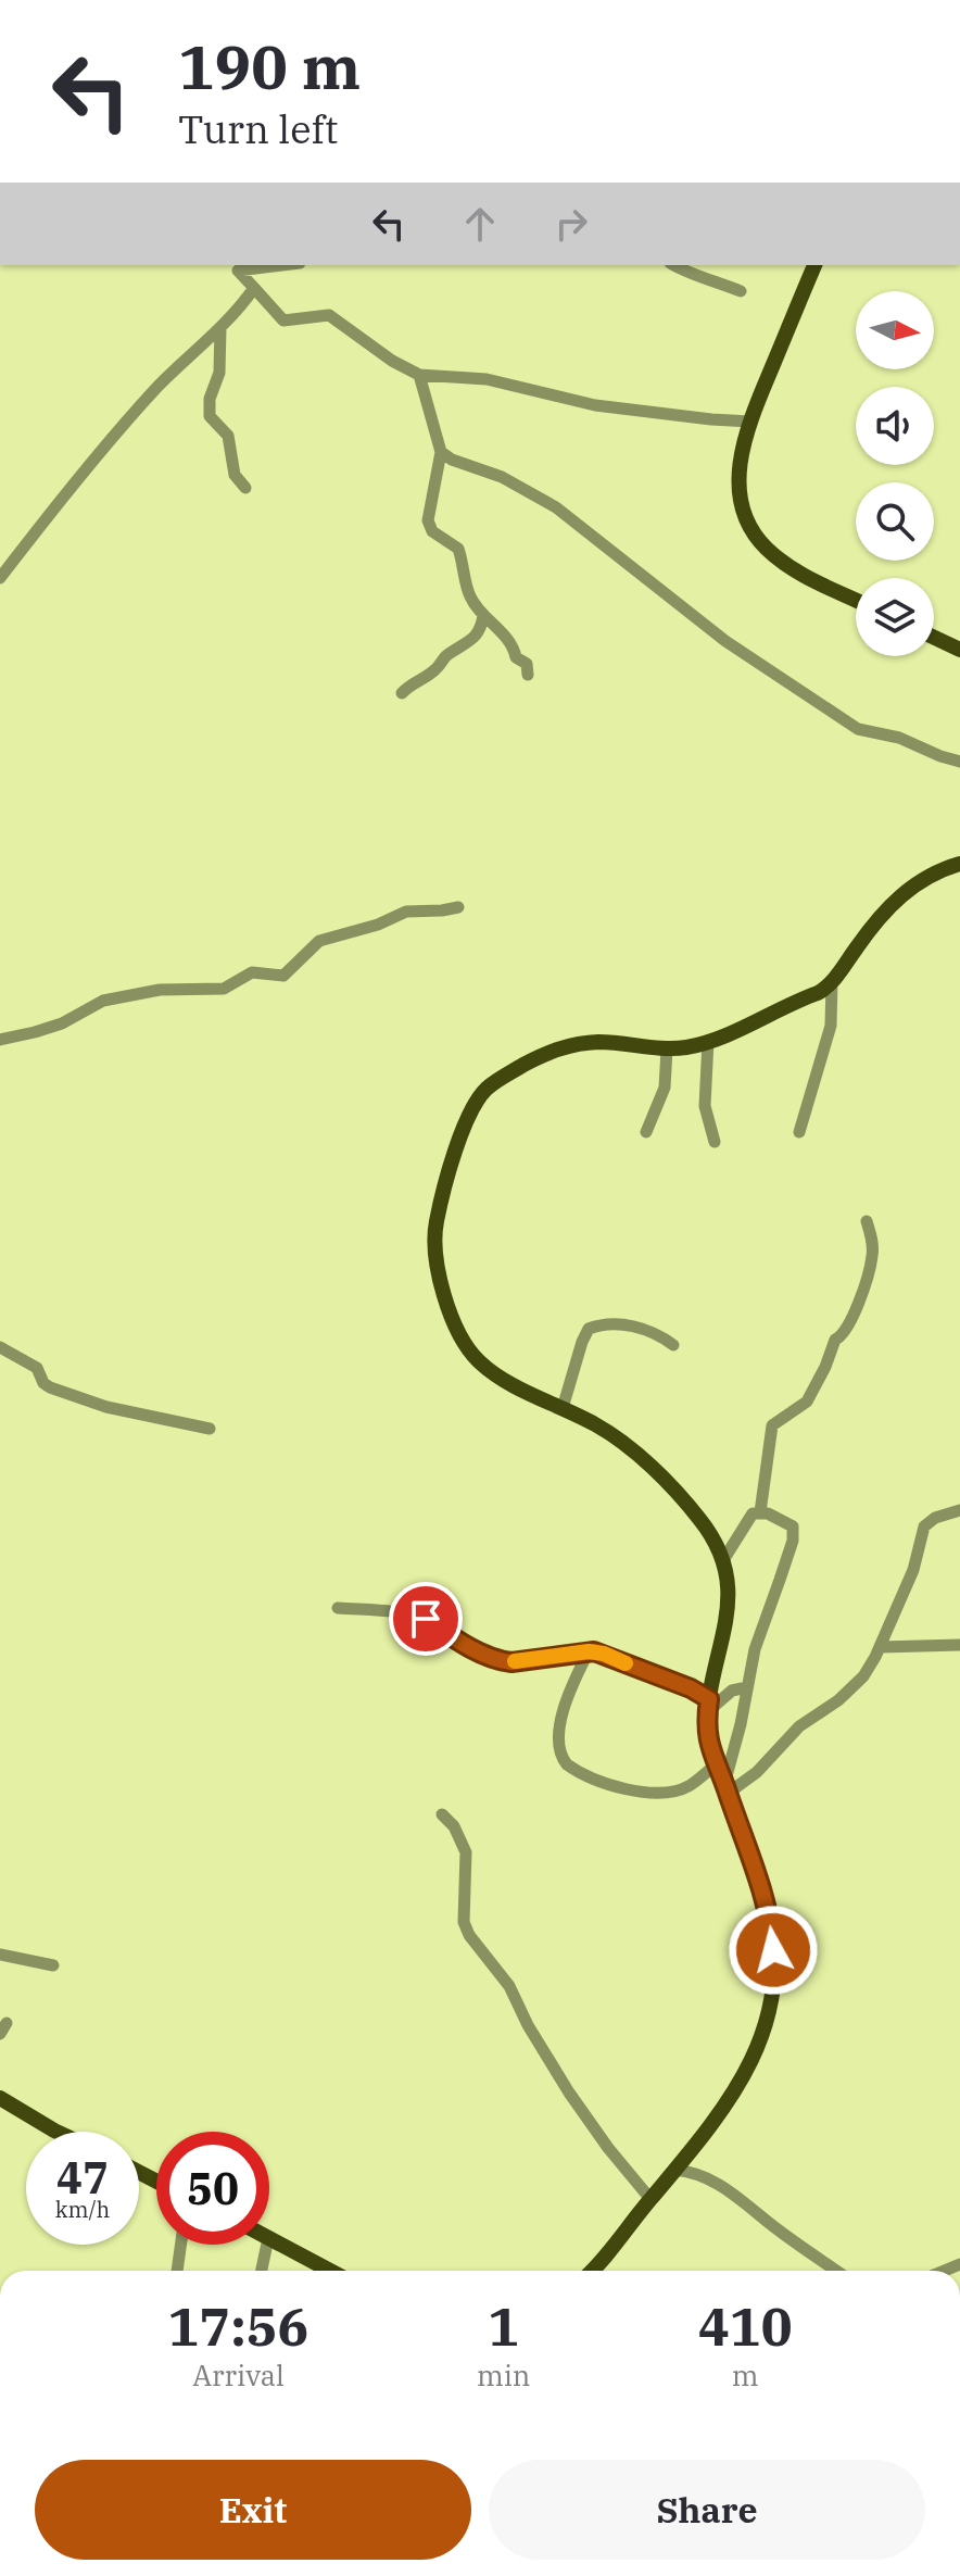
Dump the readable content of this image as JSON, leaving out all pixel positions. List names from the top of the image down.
{
  "north": "right",
  "page": {
    "turn": ["190 m", "Turn left"],
    "speed": "47 km/h",
    "limit": "50",
    "eta": [
      "17:56",
      "Arrival",
      "1",
      "min",
      "410",
      "m"
    ],
    "buttons": ["Exit", "Share"]
  }
}
